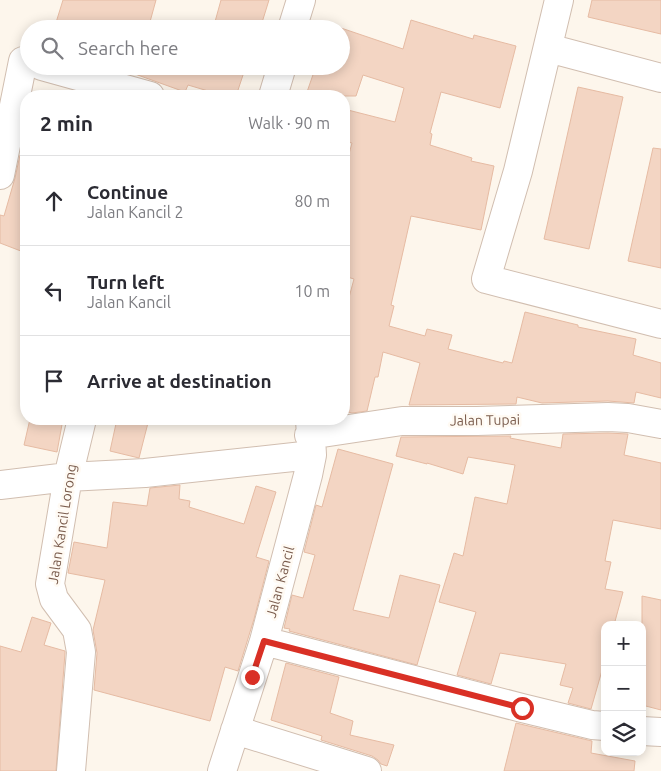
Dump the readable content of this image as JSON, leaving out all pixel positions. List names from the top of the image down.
{
  "streets": {
    "street": ["Jalan Tupai", "Jalan Kancil Lorong", "Jalan Kancil"]
  },
  "crossings": [
    ["Jalan Tupai", "Jalan Kancil Lorong"],
    ["Jalan Tupai", "Jalan Kancil"]
  ],
  "page": {
    "search": "Search here",
    "heading": ["2 min", "Walk · 90 m"],
    "list": [
      ["Continue", "Jalan Kancil 2", "80 m"],
      ["Turn left", "Jalan Kancil", "10 m"],
      "Arrive at destination"
    ],
    "map_buttons": ["+", "−"]
  }
}
